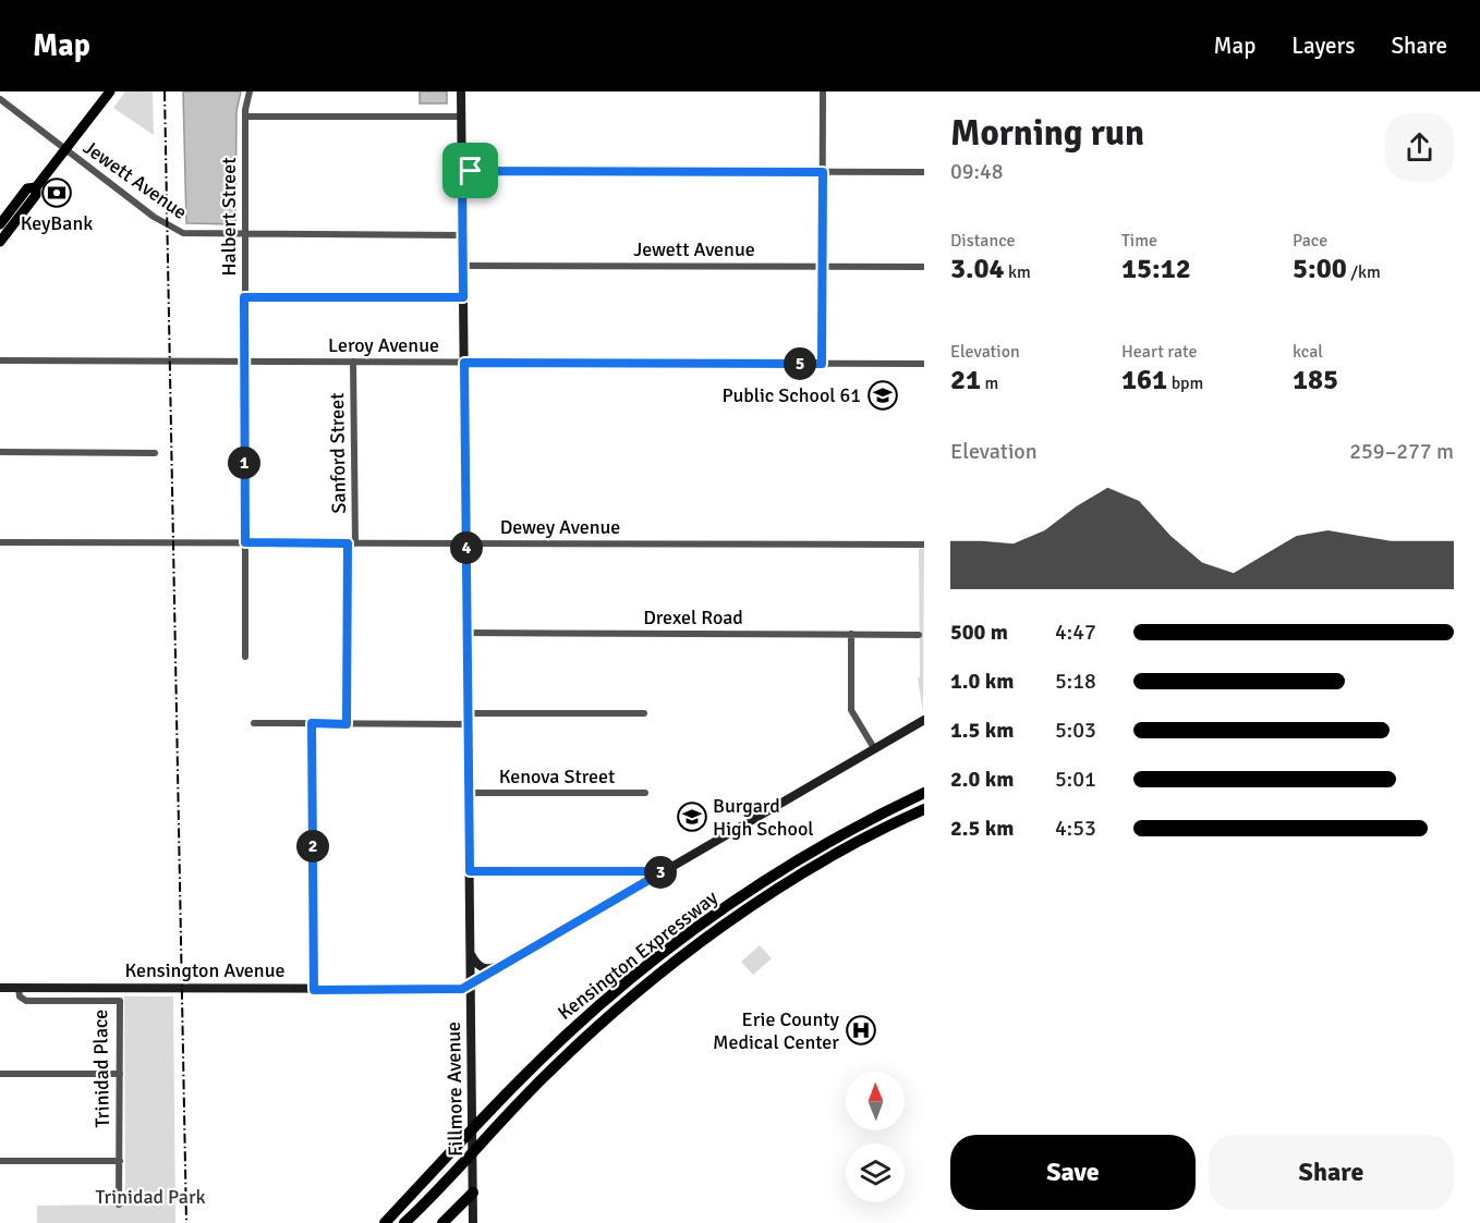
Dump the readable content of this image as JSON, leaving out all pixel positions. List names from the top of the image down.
{
  "streets": {
    "highway": ["Kensington Expressway"],
    "street": [
      "Jewett Avenue",
      "Halbert Street",
      "Leroy Avenue",
      "Sanford Street",
      "Dewey Avenue",
      "Drexel Road",
      "Kenova Street",
      "Kensington Avenue",
      "Trinidad Place",
      "Fillmore Avenue"
    ]
  },
  "crossings": [
    ["Jewett Avenue", "Halbert Street"],
    ["Jewett Avenue", "Fillmore Avenue"],
    ["Halbert Street", "Leroy Avenue"],
    ["Halbert Street", "Dewey Avenue"],
    ["Leroy Avenue", "Sanford Street"],
    ["Leroy Avenue", "Fillmore Avenue"],
    ["Sanford Street", "Dewey Avenue"],
    ["Dewey Avenue", "Fillmore Avenue"],
    ["Drexel Road", "Fillmore Avenue"],
    ["Kenova Street", "Fillmore Avenue"],
    ["Kensington Avenue", "Trinidad Place"],
    ["Kensington Avenue", "Fillmore Avenue"]
  ],
  "parks": ["Trinidad Park"],
  "places": {
    "bank": ["KeyBank"],
    "school or university": ["Public School 61", "Burgard High School"],
    "hospital": ["Erie County Medical Center"]
  },
  "north": "top",
  "page": {
    "header": "Map",
    "nav": ["Map", "Layers", "Share"],
    "heading": ["Morning run", "09:48"],
    "stats": [
      ["Distance", "3.04 km"],
      ["Time", "15:12"],
      ["Pace", "5:00 /km"],
      ["Elevation", "21 m"],
      ["Heart rate", "161 bpm"],
      ["kcal", "185"]
    ],
    "pins": [
      "5",
      "1",
      "4",
      "2",
      "3"
    ],
    "chart": ["Elevation", "259–277 m"],
    "list": [
      {
        "name": "500 m",
        "note": "4:47"
      },
      {
        "name": "1.0 km",
        "note": "5:18"
      },
      {
        "name": "1.5 km",
        "note": "5:03"
      },
      {
        "name": "2.0 km",
        "note": "5:01"
      },
      {
        "name": "2.5 km",
        "note": "4:53"
      }
    ],
    "buttons": ["Save", "Share"]
  }
}
